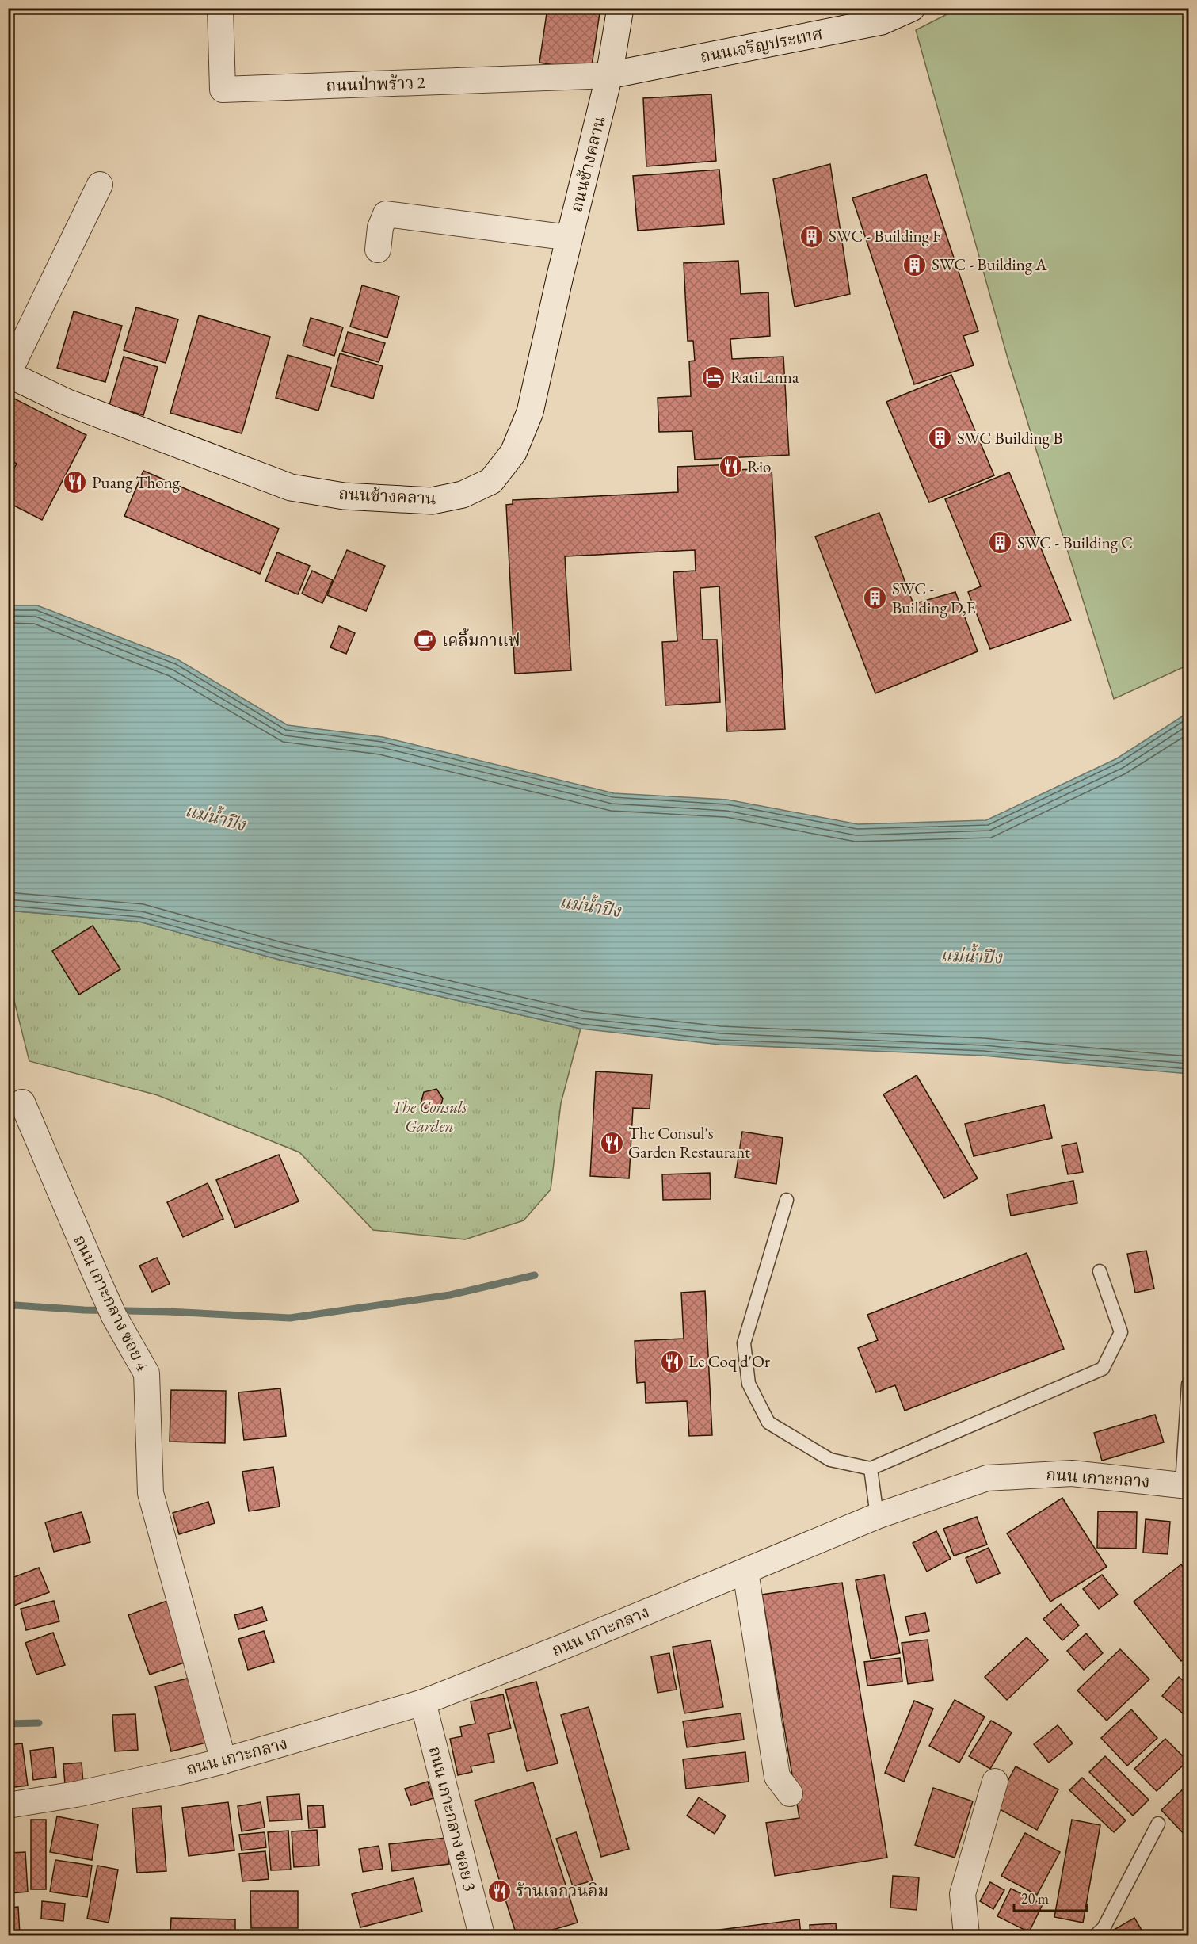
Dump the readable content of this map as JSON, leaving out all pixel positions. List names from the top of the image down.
{
  "streets": {
    "street": [
      "ถนนเจริญประเทศ",
      "ถนนป่าพร้าว 2",
      "ถนนช้างคลาน",
      "ถนน เกาะกลาง ซอย 4",
      "ถนน เกาะกลาง",
      "ถนน เกาะกลาง ซอย 3"
    ]
  },
  "crossings": [
    ["ถนนเจริญประเทศ", "ถนนป่าพร้าว 2"],
    ["ถนนเจริญประเทศ", "ถนนช้างคลาน"],
    ["ถนนป่าพร้าว 2", "ถนนช้างคลาน"],
    ["ถนน เกาะกลาง ซอย 4", "ถนน เกาะกลาง"],
    ["ถนน เกาะกลาง", "ถนน เกาะกลาง ซอย 3"]
  ],
  "water": ["แม่น้ำปิง"],
  "parks": ["The Consuls Garden"],
  "places": {
    "building": [
      "SWC - Building F",
      "SWC - Building A",
      "SWC Building B",
      "SWC - Building C",
      "SWC - Building D,E"
    ],
    "hotel": ["RatiLanna"],
    "restaurant": [
      "Rio",
      "Puang Thong",
      "The Consul's Garden Restaurant",
      "Le Coq d'Or",
      "ร้านเจกวนอิม"
    ],
    "cafe": ["เคลิ้มกาแฟ"]
  },
  "scale_bar": "20 m"
}
